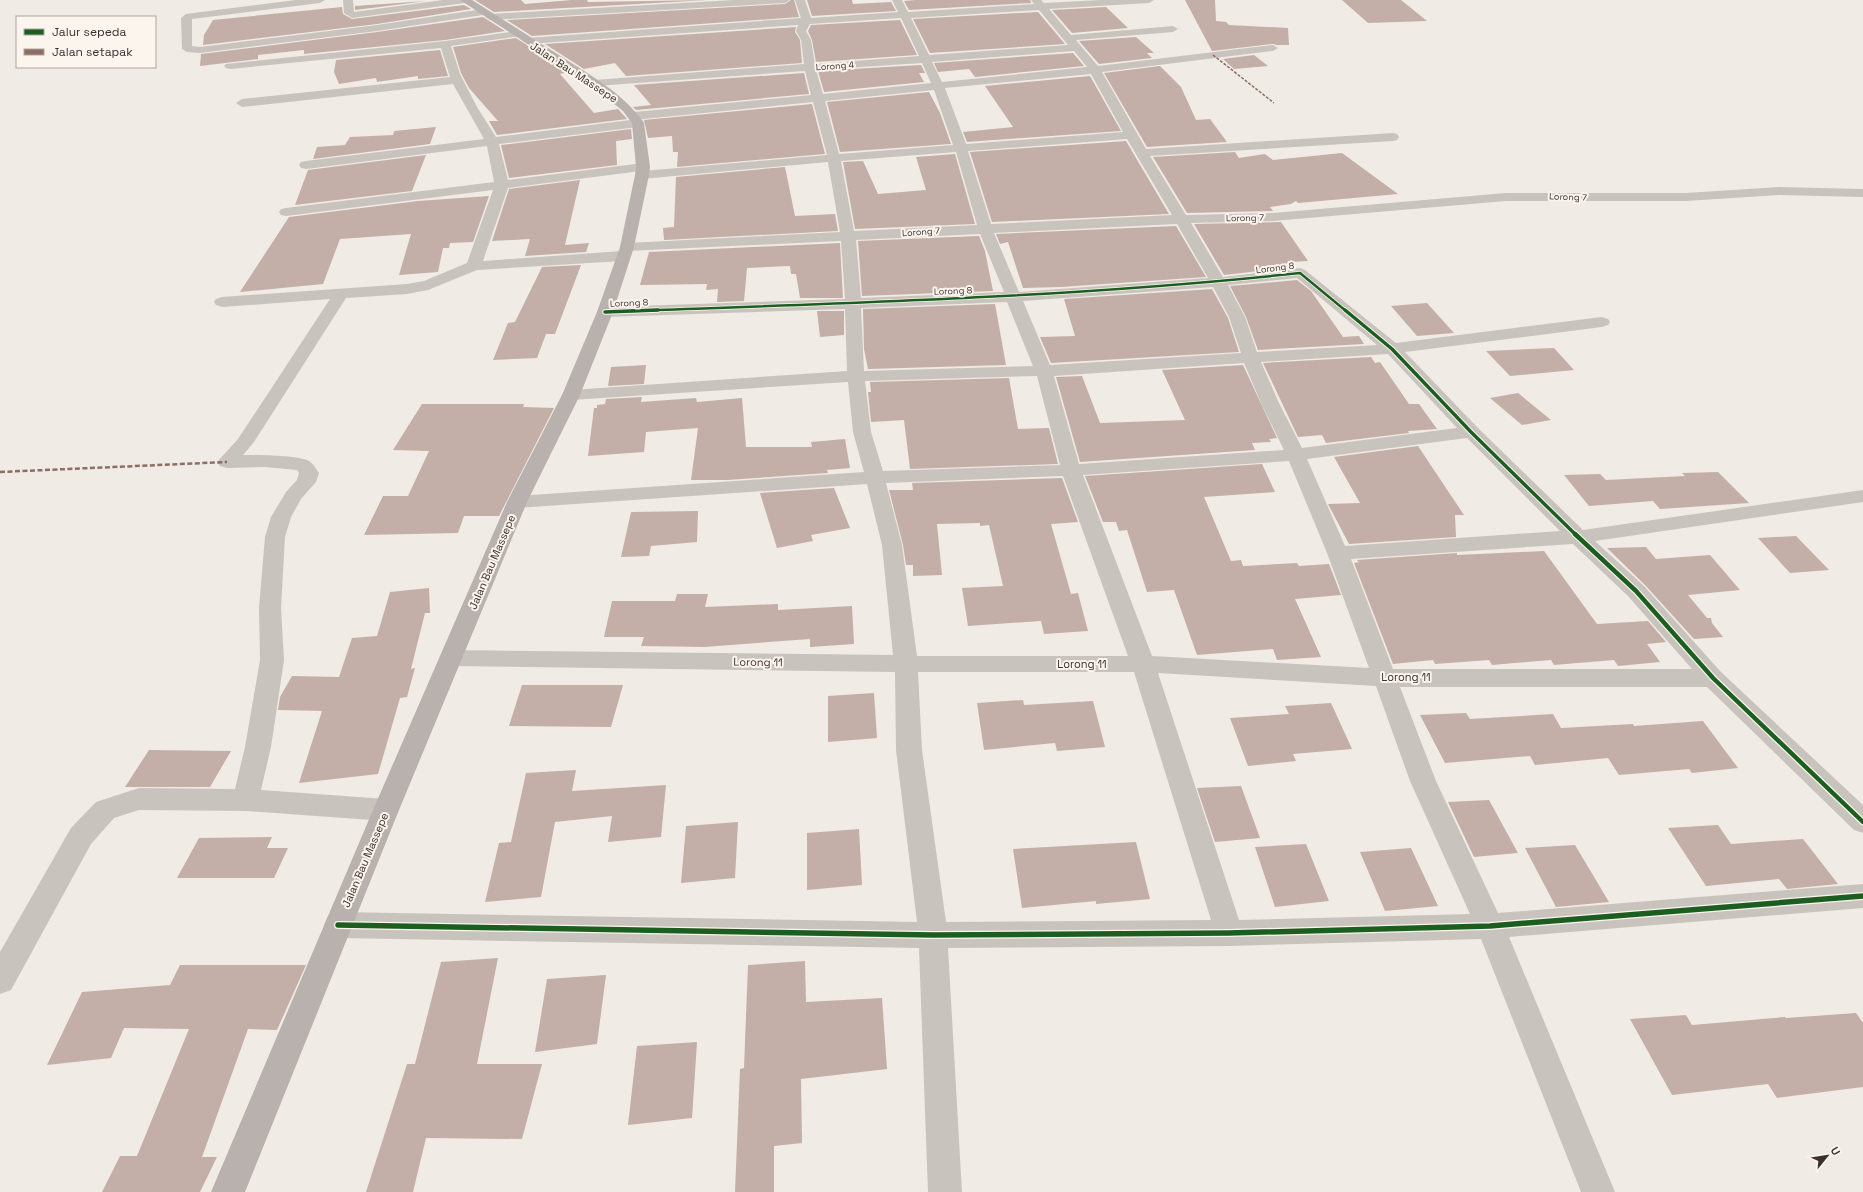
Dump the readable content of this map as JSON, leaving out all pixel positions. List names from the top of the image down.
{
  "streets": {
    "main road": ["Jalan Bau Massepe"],
    "street": [
      "Lorong 4",
      "Lorong 7",
      "Lorong 8",
      "Lorong 11"
    ]
  },
  "crossings": [
    ["Lorong 4", "Jalan Bau Massepe"],
    ["Jalan Bau Massepe", "Lorong 7"],
    ["Jalan Bau Massepe", "Lorong 8"],
    ["Jalan Bau Massepe", "Lorong 11"]
  ],
  "legend": ["Jalur sepeda", "Jalan setapak"],
  "north": "top right"
}
